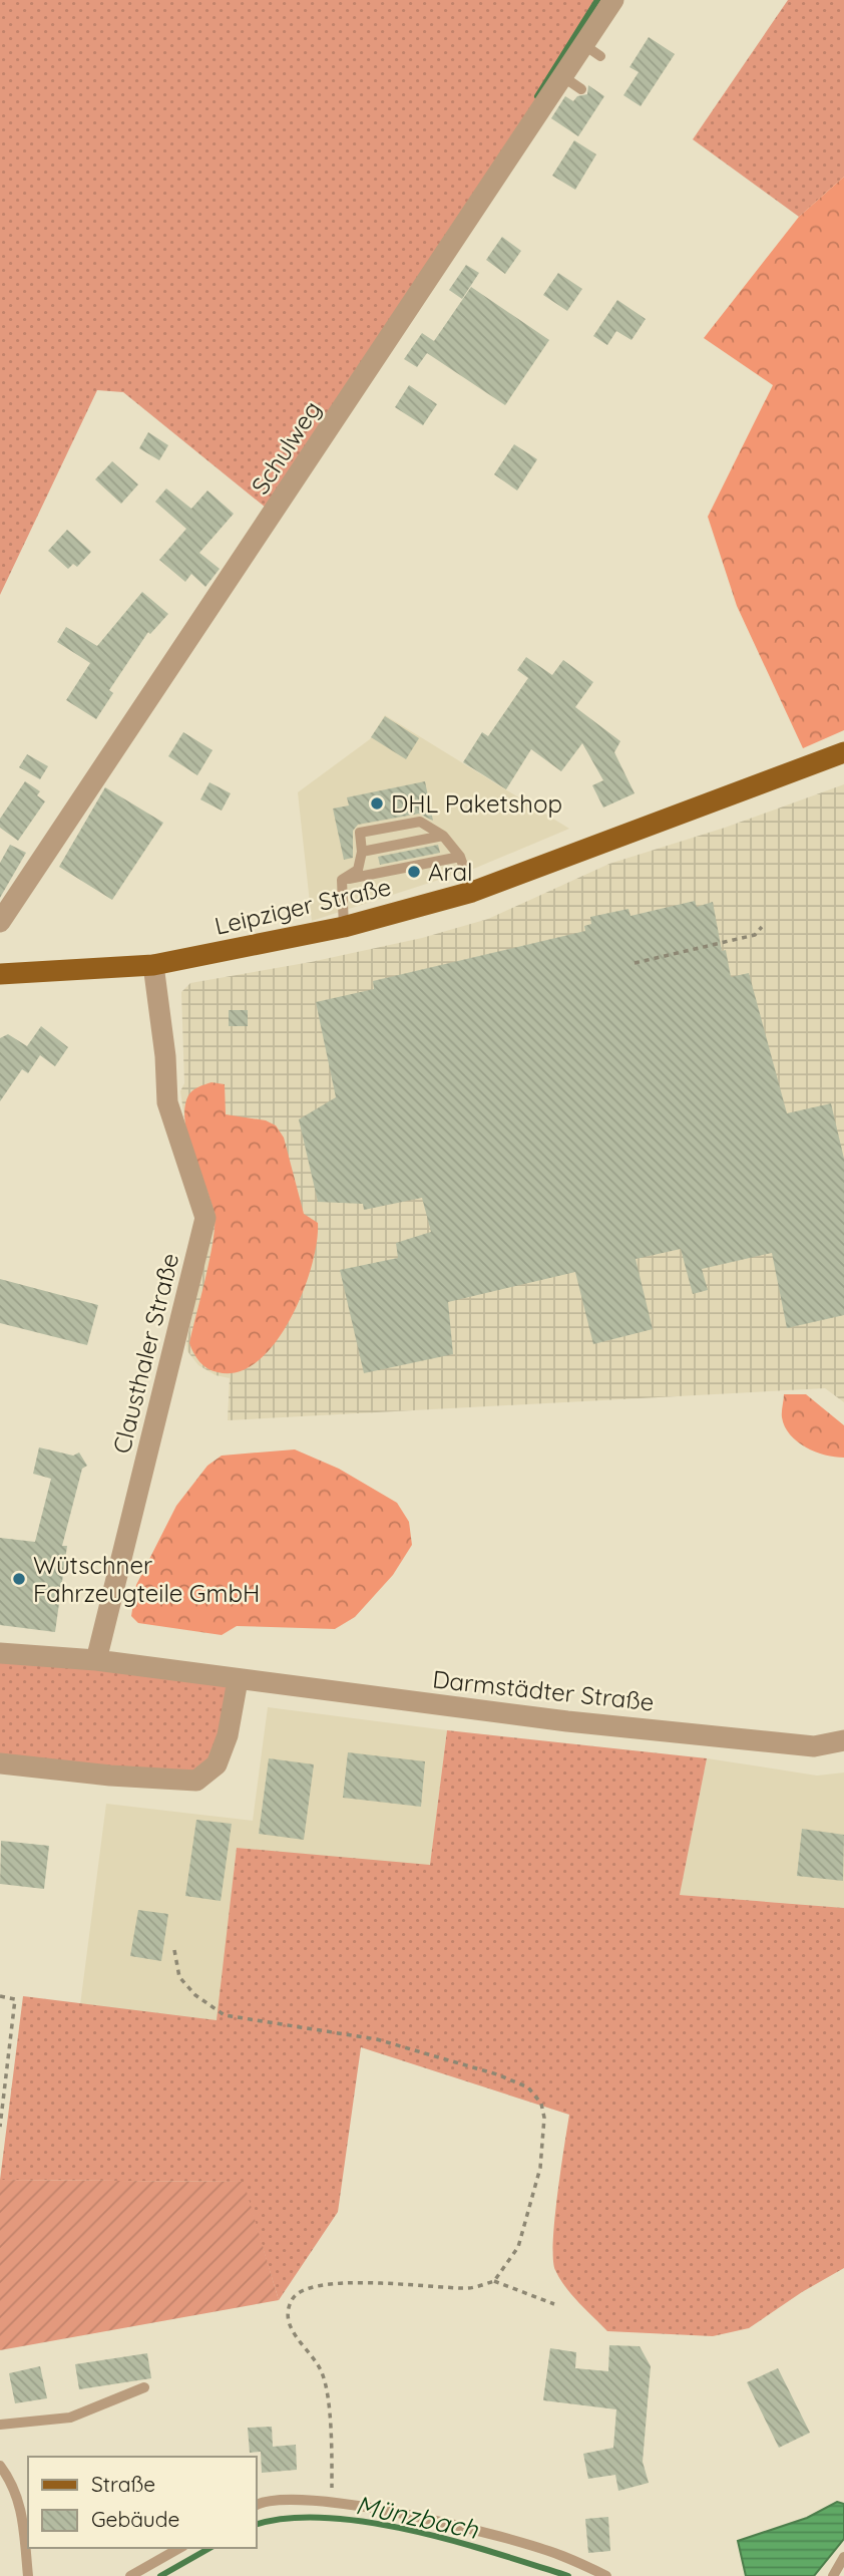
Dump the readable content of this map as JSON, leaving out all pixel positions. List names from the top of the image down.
{
  "streets": {
    "main road": ["Leipziger Straße"],
    "street": ["Schulweg", "Clausthaler Straße", "Darmstädter Straße"]
  },
  "crossings": [
    ["Leipziger Straße", "Clausthaler Straße"],
    ["Clausthaler Straße", "Darmstädter Straße"]
  ],
  "water": ["Münzbach"],
  "places": ["DHL Paketshop", "Aral", "Wütschner Fahrzeugteile GmbH"],
  "legend": ["Straße", "Gebäude"]
}
